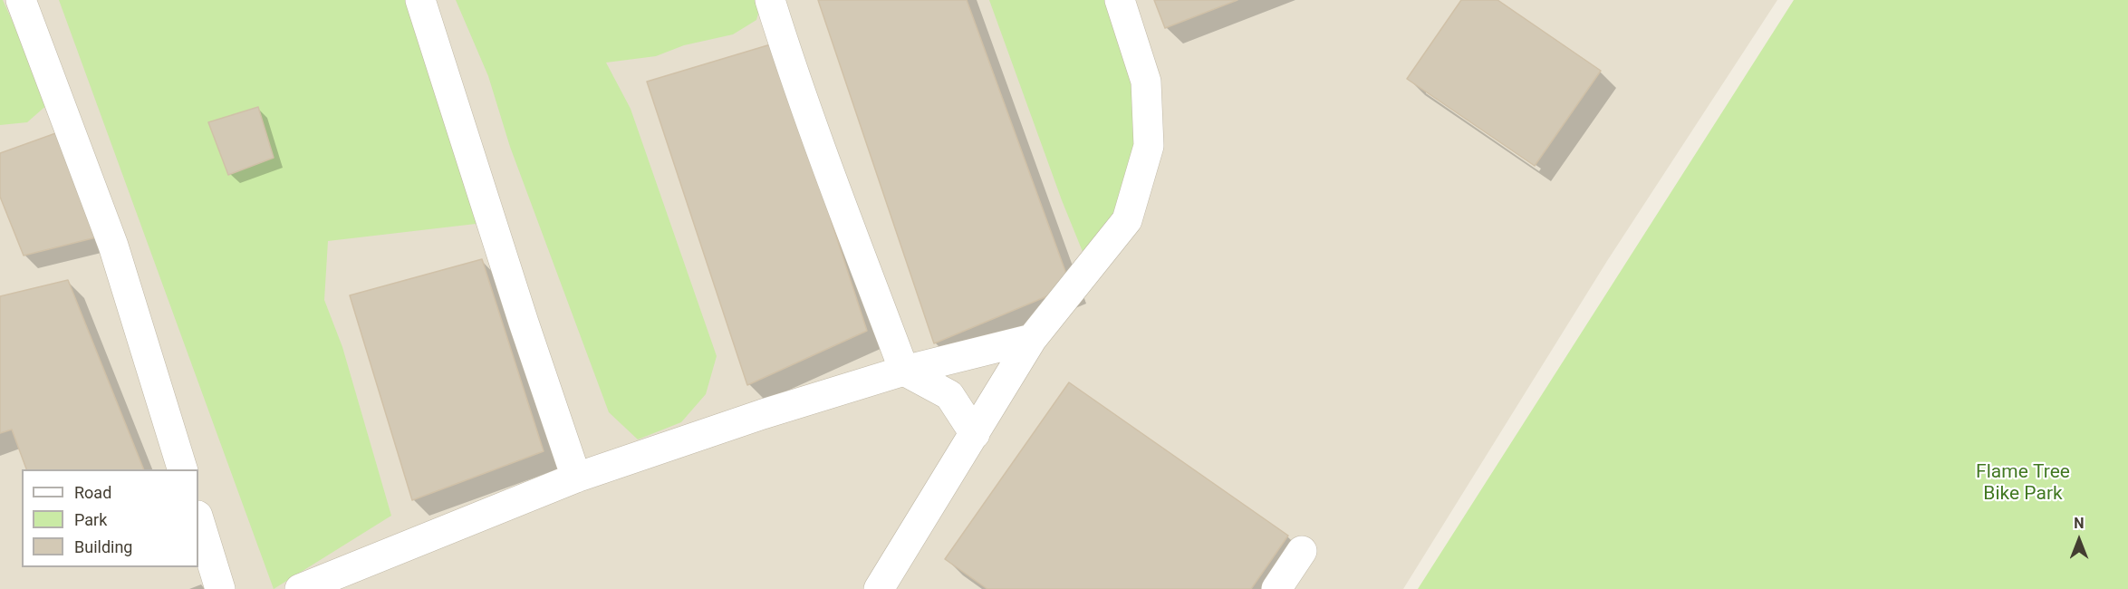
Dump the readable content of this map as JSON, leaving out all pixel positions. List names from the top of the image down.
{
  "parks": ["Flame Tree Bike Park"],
  "legend": ["Road", "Park", "Building"],
  "north": "top"
}
